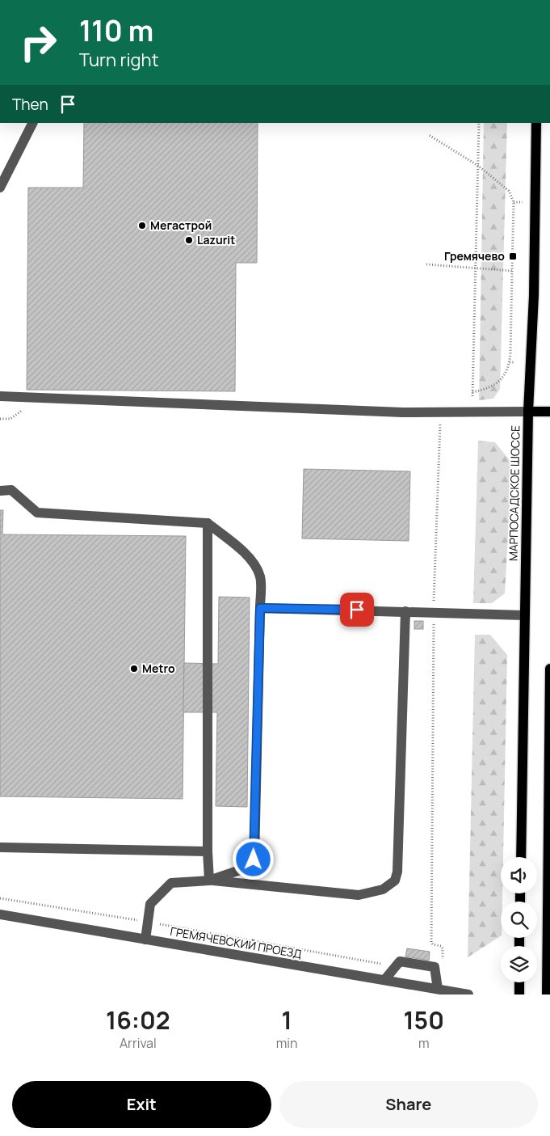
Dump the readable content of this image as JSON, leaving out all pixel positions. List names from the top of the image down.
{
  "streets": {
    "main road": ["МАРПОСАДСКОЕ ШОССЕ"],
    "street": ["ГРЕМЯЧЕВСКИЙ ПРОЕЗД"]
  },
  "places": {
    "other": ["Мегастрой", "Lazurit", "Metro"],
    "transit": ["Гремячево"]
  },
  "page": {
    "turn": ["110 m", "Turn right"],
    "then": "Then",
    "eta": [
      "16:02",
      "Arrival",
      "1",
      "min",
      "150",
      "m"
    ],
    "buttons": ["Exit", "Share"]
  }
}
